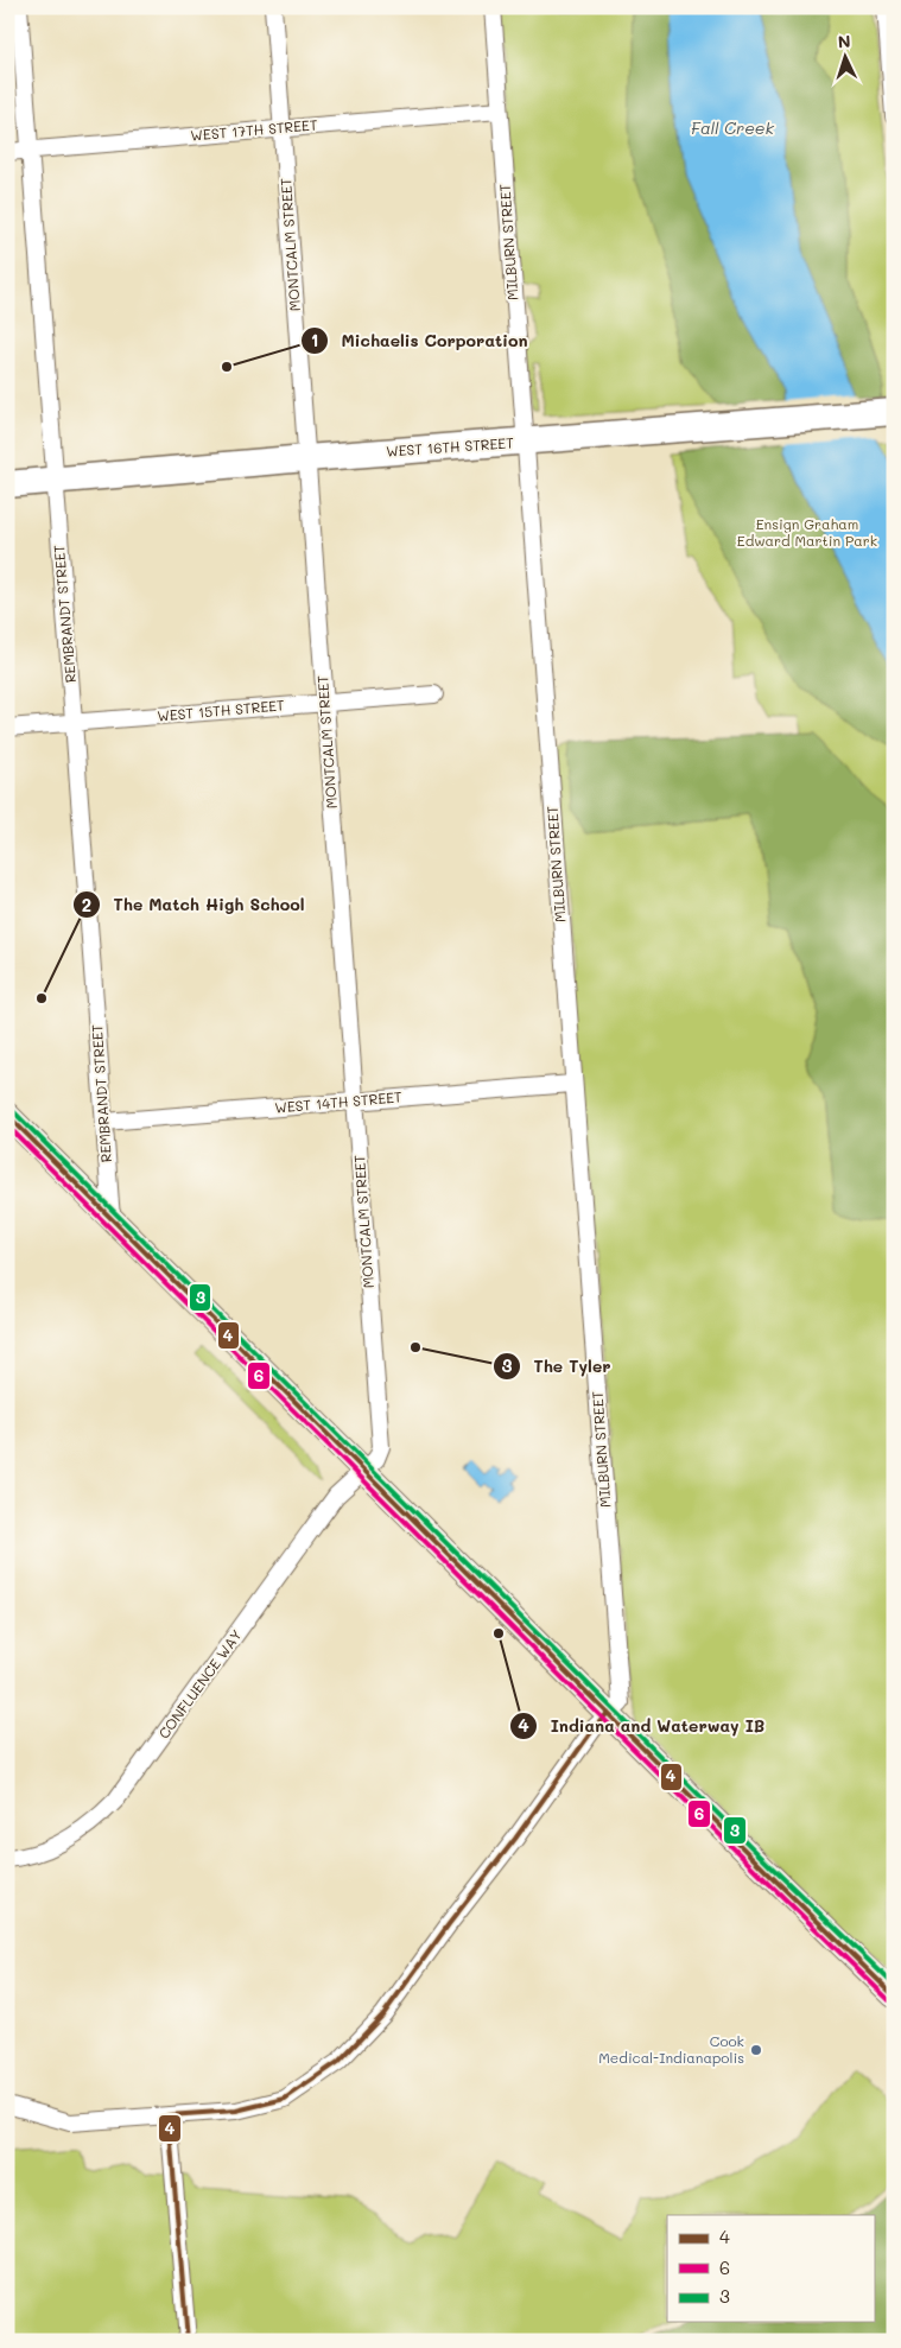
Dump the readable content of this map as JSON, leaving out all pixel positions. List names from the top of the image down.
{
  "streets": {
    "main road": ["WEST 16TH STREET"],
    "street": [
      "WEST 17TH STREET",
      "MILBURN STREET",
      "MONTCALM STREET",
      "REMBRANDT STREET",
      "WEST 15TH STREET",
      "WEST 14TH STREET",
      "CONFLUENCE WAY"
    ]
  },
  "crossings": [
    ["WEST 17TH STREET", "MILBURN STREET"],
    ["WEST 17TH STREET", "MONTCALM STREET"],
    ["WEST 17TH STREET", "REMBRANDT STREET"],
    ["MILBURN STREET", "WEST 16TH STREET"],
    ["MILBURN STREET", "WEST 14TH STREET"],
    ["MONTCALM STREET", "WEST 16TH STREET"],
    ["MONTCALM STREET", "WEST 15TH STREET"],
    ["MONTCALM STREET", "WEST 14TH STREET"],
    ["MONTCALM STREET", "CONFLUENCE WAY"],
    ["WEST 16TH STREET", "REMBRANDT STREET"],
    ["REMBRANDT STREET", "WEST 15TH STREET"],
    ["REMBRANDT STREET", "WEST 14TH STREET"]
  ],
  "water": ["Fall Creek"],
  "parks": ["Ensign Graham Edward Martin Park"],
  "places": [
    "Michaelis Corporation",
    "The Match High School",
    "The Tyler",
    "Indiana and Waterway IB",
    "Cook Medical-Indianapolis"
  ],
  "lines": ["transit line 3", "transit line 4", "transit line 6"],
  "legend": ["4", "6", "3"],
  "north": "top"
}
